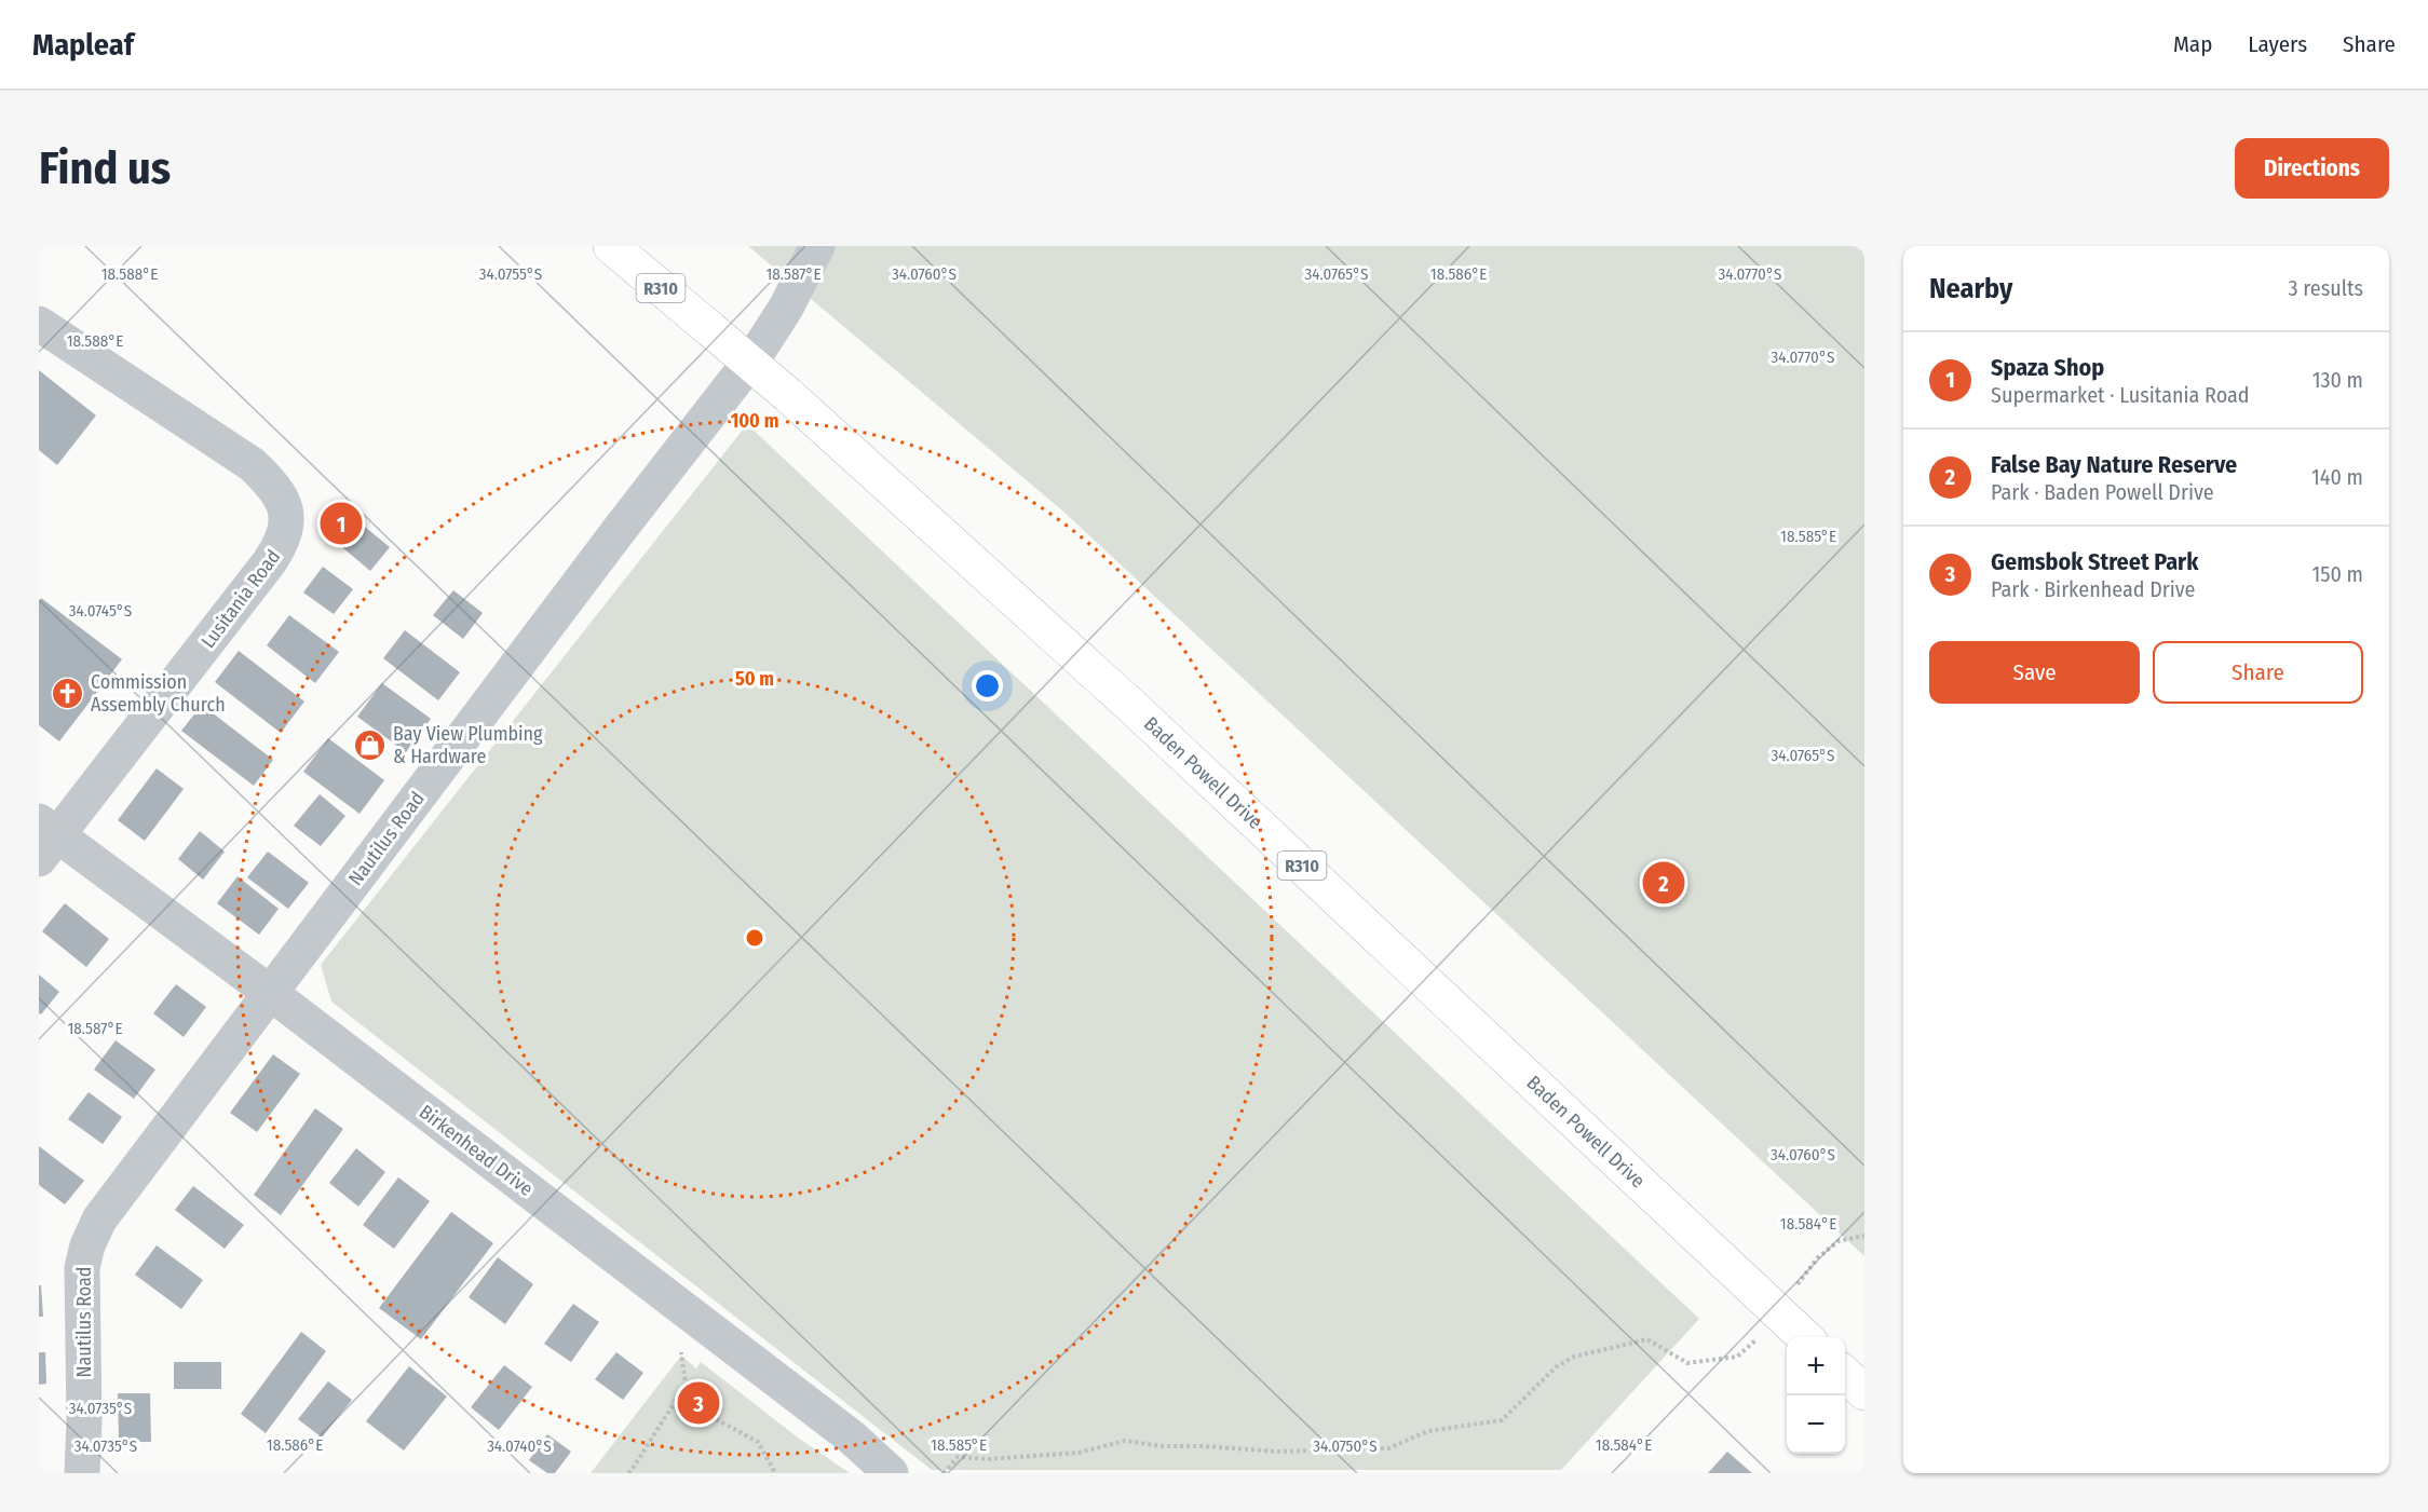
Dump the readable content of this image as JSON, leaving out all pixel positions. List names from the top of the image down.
{
  "streets": {
    "main road": ["R310", "Baden Powell Drive"],
    "street": ["Lusitania Road", "Nautilus Road", "Birkenhead Drive"]
  },
  "crossings": [
    ["Lusitania Road", "Birkenhead Drive"],
    ["Nautilus Road", "Birkenhead Drive"]
  ],
  "places": {
    "church": ["Commission Assembly Church"],
    "shop": ["Bay View Plumbing & Hardware"]
  },
  "page": {
    "header": "Mapleaf",
    "nav": ["Map", "Layers", "Share"],
    "buttons": [
      "Directions",
      ["Save", "Share"]
    ],
    "title": "Find us",
    "heading": ["Nearby", "3 results"],
    "list": [
      {
        "mark": "1",
        "name": "Spaza Shop",
        "note": "Supermarket · Lusitania Road",
        "value": "130 m"
      },
      {
        "mark": "2",
        "name": "False Bay Nature Reserve",
        "note": "Park · Baden Powell Drive",
        "value": "140 m"
      },
      {
        "mark": "3",
        "name": "Gemsbok Street Park",
        "note": "Park · Birkenhead Drive",
        "value": "150 m"
      }
    ],
    "pins": ["1", "2", "3"],
    "map_buttons": ["+", "−"]
  },
  "coordinates": [
    "34.0755°S",
    "34.0760°S",
    "34.0765°S",
    "34.0770°S",
    "18.587°E",
    "18.588°E",
    "18.586°E",
    "18.585°E",
    "34.0745°S",
    "18.584°E",
    "34.0735°S",
    "34.0740°S",
    "34.0750°S"
  ],
  "rings": ["100 m", "50 m"]
}
